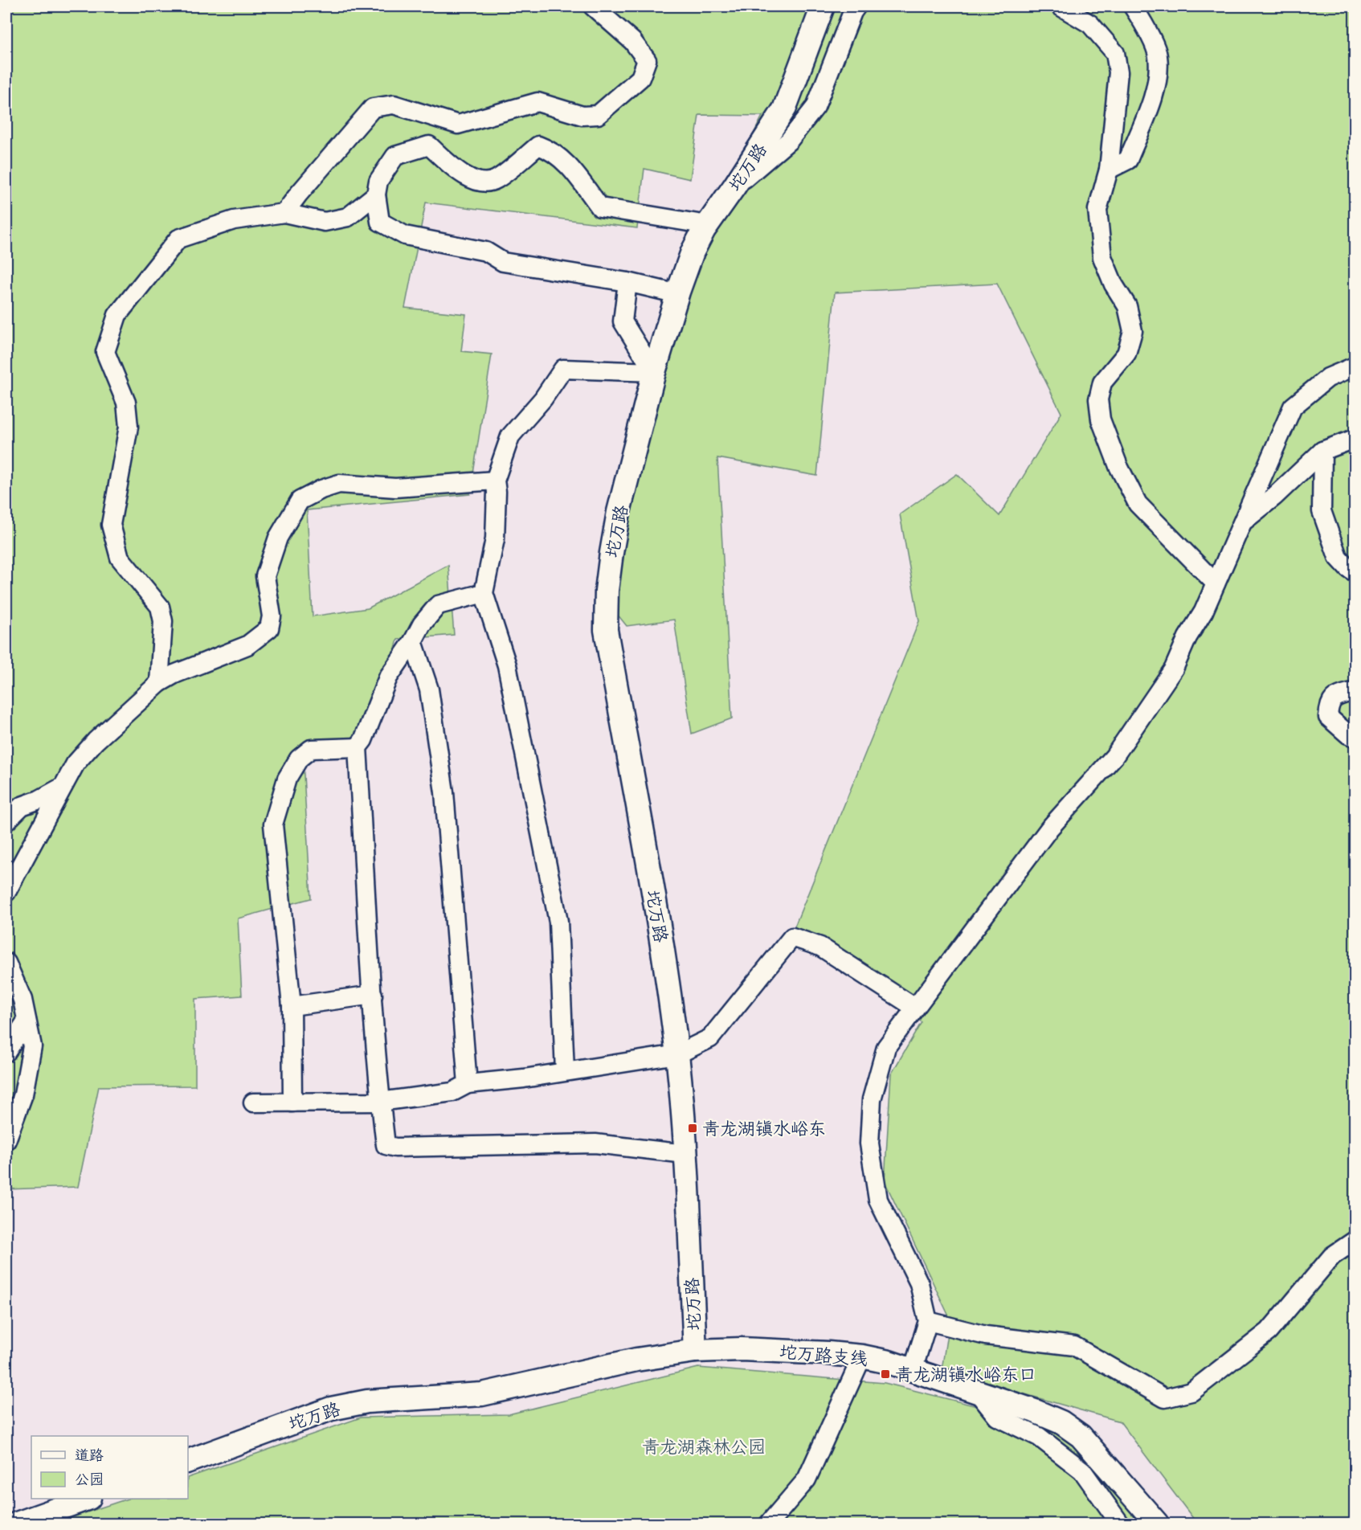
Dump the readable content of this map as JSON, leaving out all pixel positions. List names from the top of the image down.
{
  "streets": {
    "main road": ["坨万路", "坨万路支线"]
  },
  "crossings": [
    ["坨万路", "坨万路支线"]
  ],
  "parks": ["青龙湖森林公园"],
  "places": {
    "transit": ["青龙湖镇水峪东", "青龙湖镇水峪东口"]
  },
  "legend": ["道路", "公园"]
}
